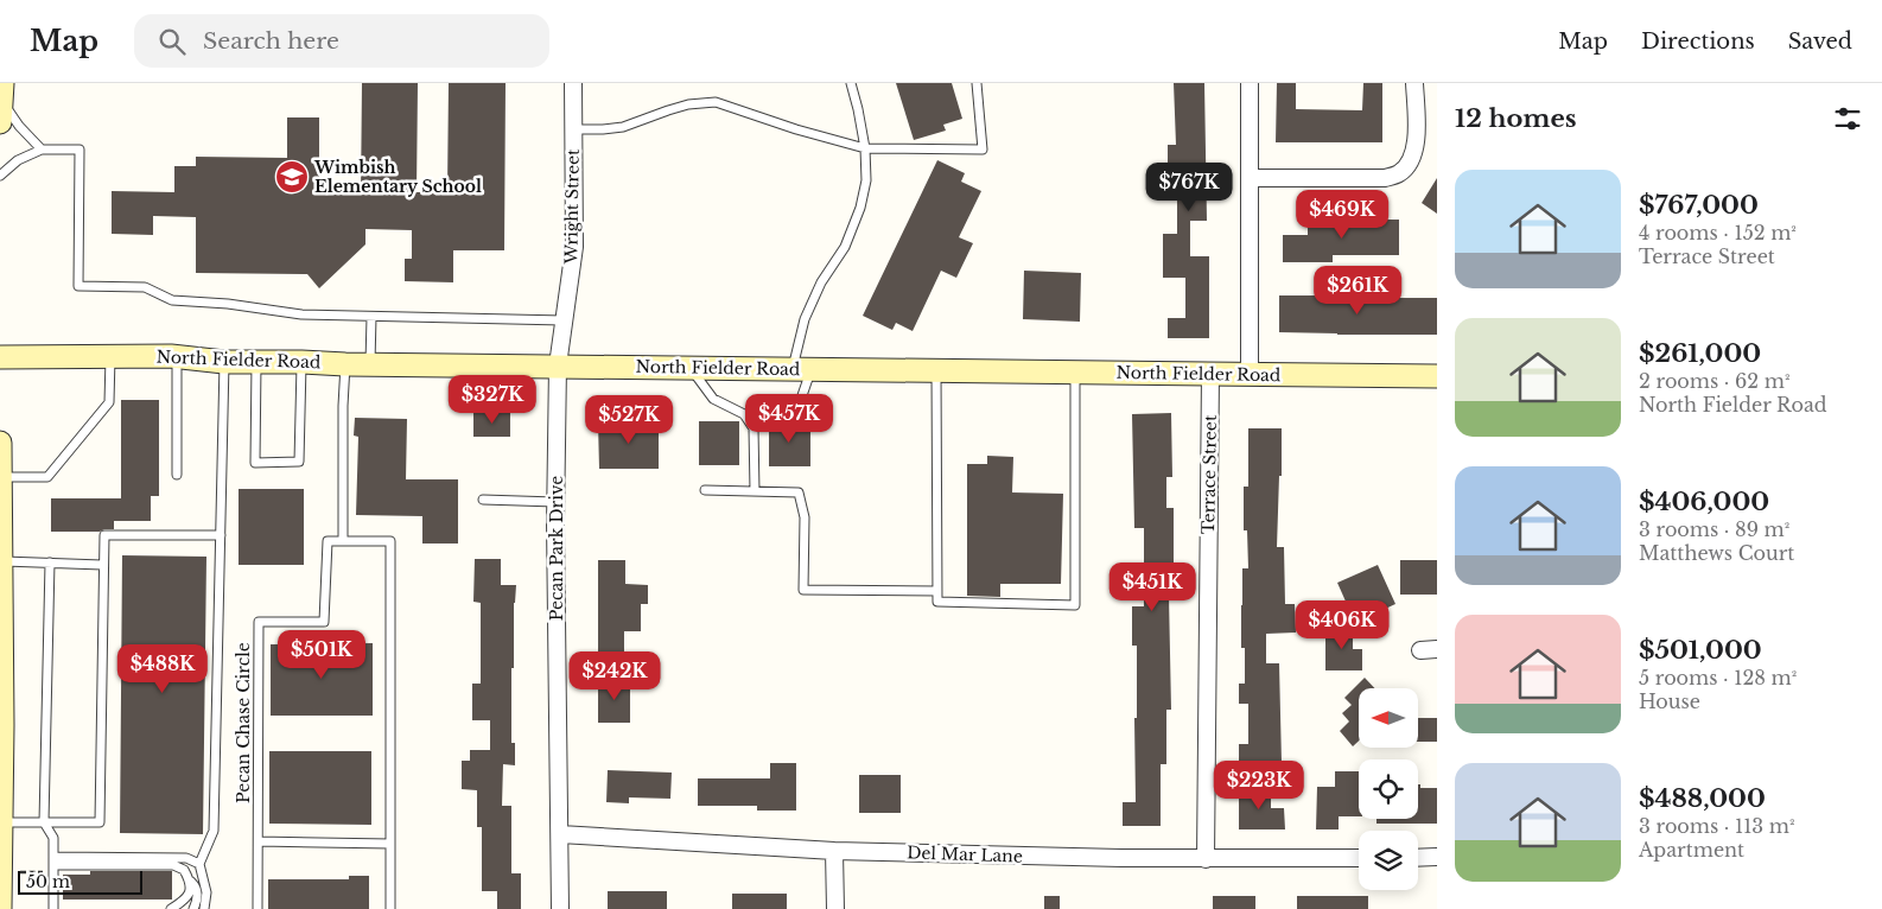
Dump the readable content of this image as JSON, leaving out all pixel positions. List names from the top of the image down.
{
  "streets": {
    "main road": ["North Fielder Road"],
    "street": [
      "Wright Street",
      "Terrace Street",
      "Pecan Park Drive",
      "Del Mar Lane"
    ],
    "lane": ["Pecan Chase Circle"]
  },
  "crossings": [
    ["Wright Street", "North Fielder Road"],
    ["Wright Street", "Pecan Park Drive"],
    ["North Fielder Road", "Terrace Street"],
    ["North Fielder Road", "Pecan Park Drive"],
    ["North Fielder Road", "Pecan Chase Circle"],
    ["Terrace Street", "Del Mar Lane"],
    ["Pecan Park Drive", "Del Mar Lane"]
  ],
  "places": {
    "school or university": ["Wimbish Elementary School"]
  },
  "scale_bar": "50 m",
  "north": "left",
  "page": {
    "header": "Map",
    "search": "Search here",
    "nav": ["Map", "Directions", "Saved"],
    "heading": "12 homes",
    "list": [
      {
        "name": "$767,000",
        "note": "4 rooms · 152 m² · Terrace Street"
      },
      {
        "name": "$261,000",
        "note": "2 rooms · 62 m² · North Fielder Road"
      },
      {
        "name": "$406,000",
        "note": "3 rooms · 89 m² · Matthews Court"
      },
      {
        "name": "$501,000",
        "note": "5 rooms · 128 m² · House"
      },
      {
        "name": "$488,000",
        "note": "3 rooms · 113 m² · Apartment"
      }
    ],
    "price": [
      "$767K",
      "$469K",
      "$261K",
      "$327K",
      "$457K",
      "$527K",
      "$451K",
      "$406K",
      "$501K",
      "$488K",
      "$242K",
      "$223K"
    ],
    "scale": "50 m"
  }
}
